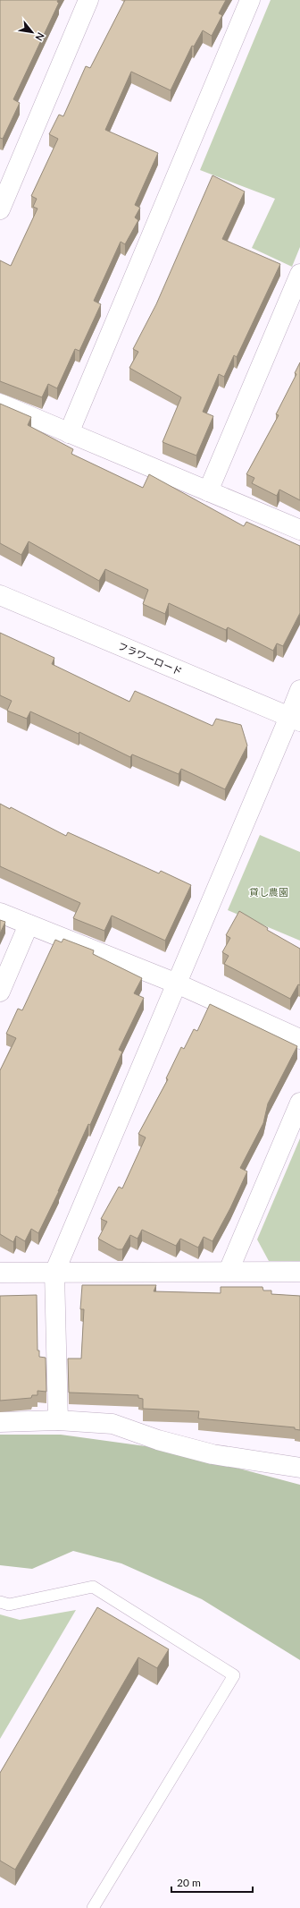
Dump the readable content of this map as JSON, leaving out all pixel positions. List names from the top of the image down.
{
  "streets": {
    "street": ["フラワーロード"]
  },
  "parks": ["貸し農園"],
  "scale_bar": "20 m",
  "north": "bottom right"
}
